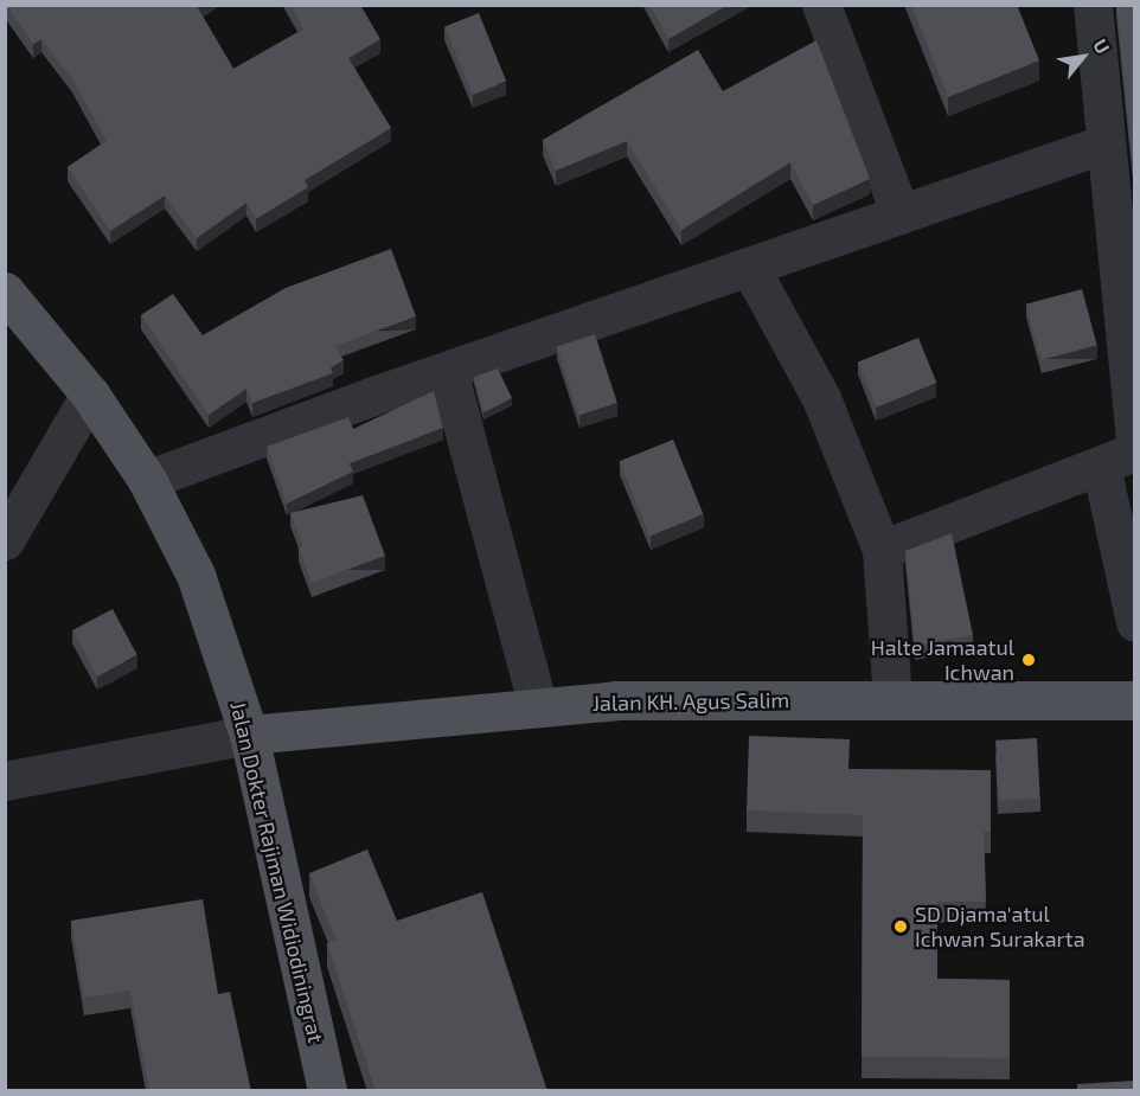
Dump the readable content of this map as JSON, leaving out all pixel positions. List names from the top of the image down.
{
  "streets": {
    "main road": ["Jalan KH. Agus Salim", "Jalan Dokter Rajiman Widiodiningrat"]
  },
  "crossings": [
    ["Jalan KH. Agus Salim", "Jalan Dokter Rajiman Widiodiningrat"]
  ],
  "places": ["Halte Jamaatul Ichwan", "SD Djama'atul Ichwan Surakarta"],
  "north": "top right"
}
